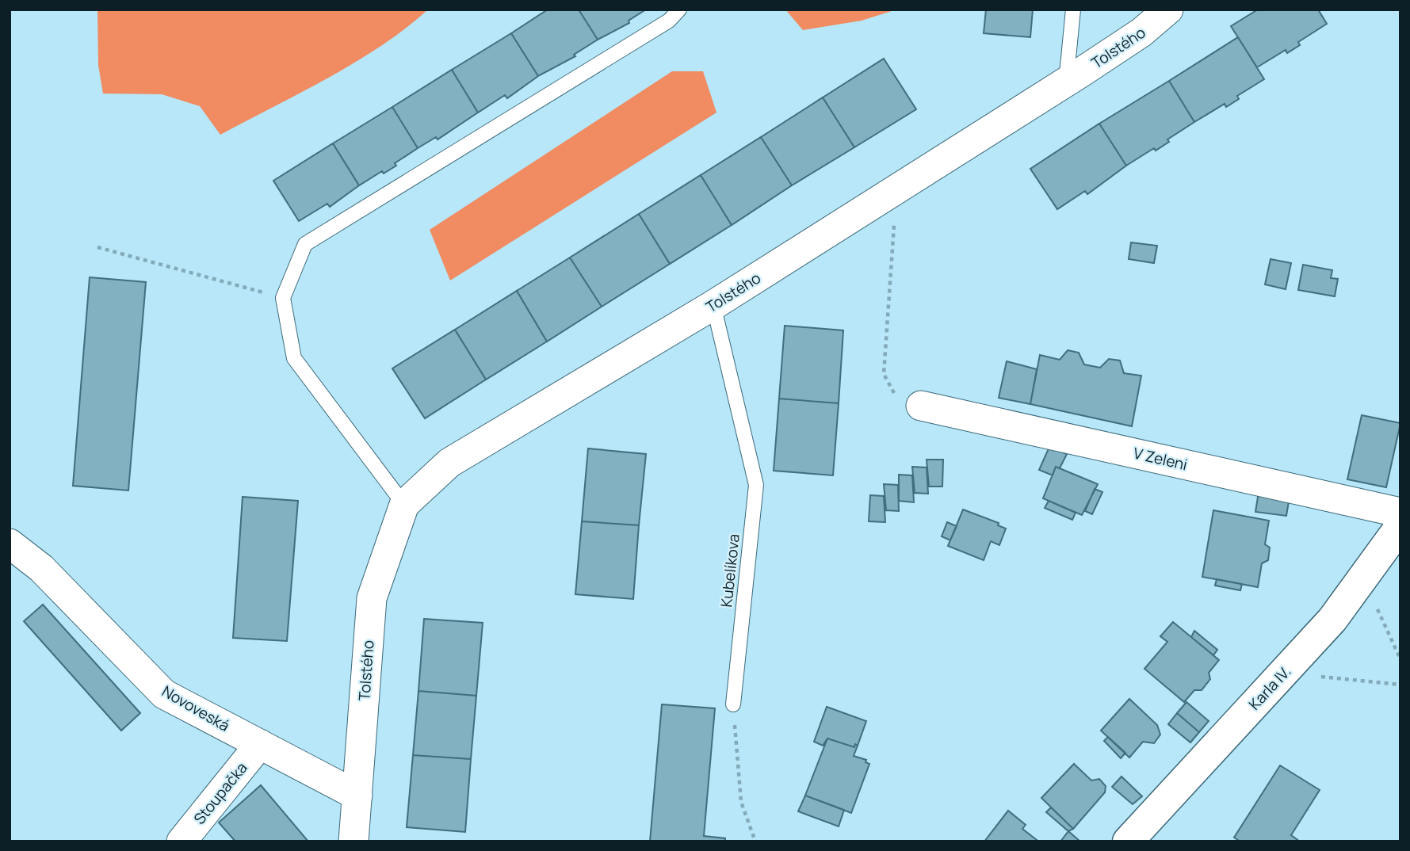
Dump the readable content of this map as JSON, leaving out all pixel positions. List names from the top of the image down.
{
  "streets": {
    "street": [
      "Tolstého",
      "V Zeleni",
      "Karla IV.",
      "Novoveská",
      "Stoupačka"
    ],
    "lane": ["Kubelíkova"]
  },
  "crossings": [
    ["Tolstého", "Kubelíkova"],
    ["Tolstého", "Novoveská"],
    ["Novoveská", "Stoupačka"]
  ]
}
